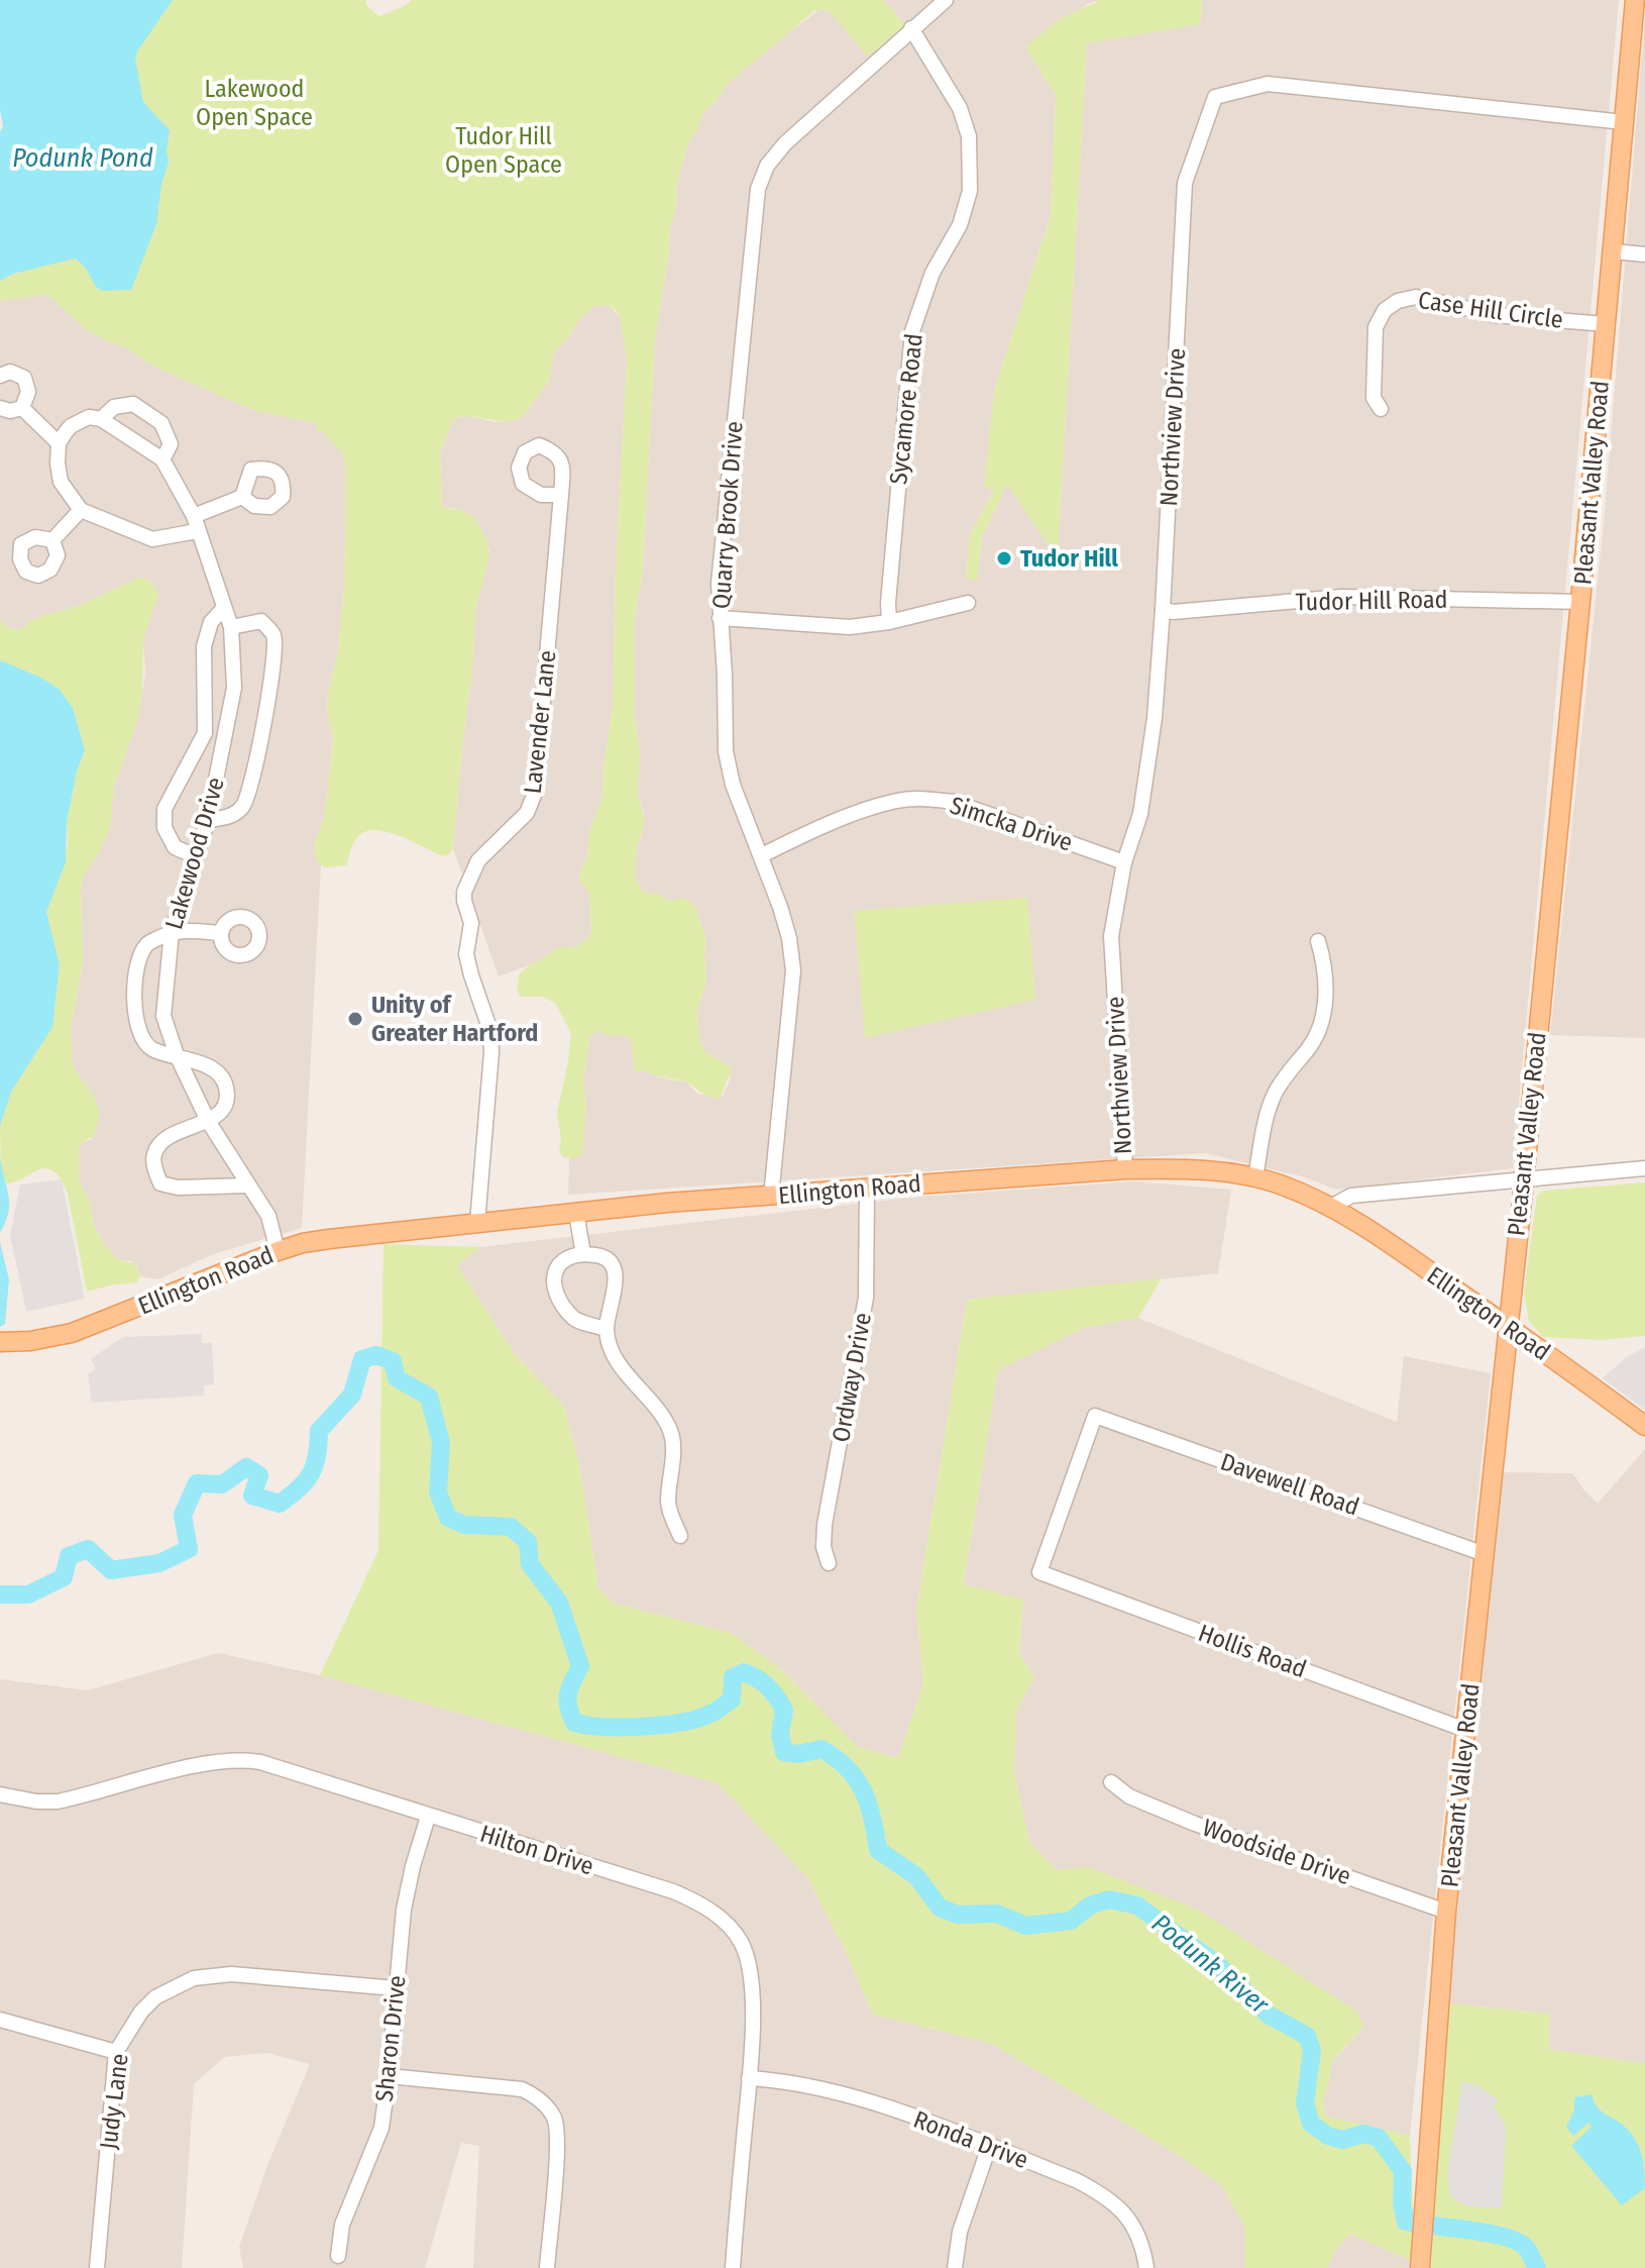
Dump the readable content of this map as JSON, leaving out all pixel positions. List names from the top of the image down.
{
  "streets": {
    "main road": ["Pleasant Valley Road", "Ellington Road"],
    "street": [
      "Case Hill Circle",
      "Sycamore Road",
      "Northview Drive",
      "Quarry Brook Drive",
      "Tudor Hill Road",
      "Lavender Lane",
      "Simcka Drive",
      "Lakewood Drive",
      "Ordway Drive",
      "Davewell Road",
      "Hollis Road",
      "Hilton Drive",
      "Woodside Drive",
      "Sharon Drive",
      "Judy Lane",
      "Ronda Drive"
    ]
  },
  "crossings": [
    ["Case Hill Circle", "Pleasant Valley Road"],
    ["Sycamore Road", "Quarry Brook Drive"],
    ["Northview Drive", "Pleasant Valley Road"],
    ["Northview Drive", "Tudor Hill Road"],
    ["Northview Drive", "Simcka Drive"],
    ["Northview Drive", "Ellington Road"],
    ["Pleasant Valley Road", "Tudor Hill Road"],
    ["Pleasant Valley Road", "Ellington Road"],
    ["Pleasant Valley Road", "Davewell Road"],
    ["Pleasant Valley Road", "Hollis Road"],
    ["Pleasant Valley Road", "Woodside Drive"],
    ["Quarry Brook Drive", "Simcka Drive"],
    ["Quarry Brook Drive", "Ellington Road"],
    ["Lavender Lane", "Ellington Road"],
    ["Lakewood Drive", "Ellington Road"],
    ["Ellington Road", "Ordway Drive"],
    ["Davewell Road", "Hollis Road"],
    ["Hilton Drive", "Sharon Drive"],
    ["Hilton Drive", "Ronda Drive"],
    ["Sharon Drive", "Judy Lane"]
  ],
  "water": ["Podunk Pond", "Podunk River"],
  "parks": ["Lakewood Open Space", "Tudor Hill Open Space"],
  "places": ["Tudor Hill", "Unity of Greater Hartford"]
}
